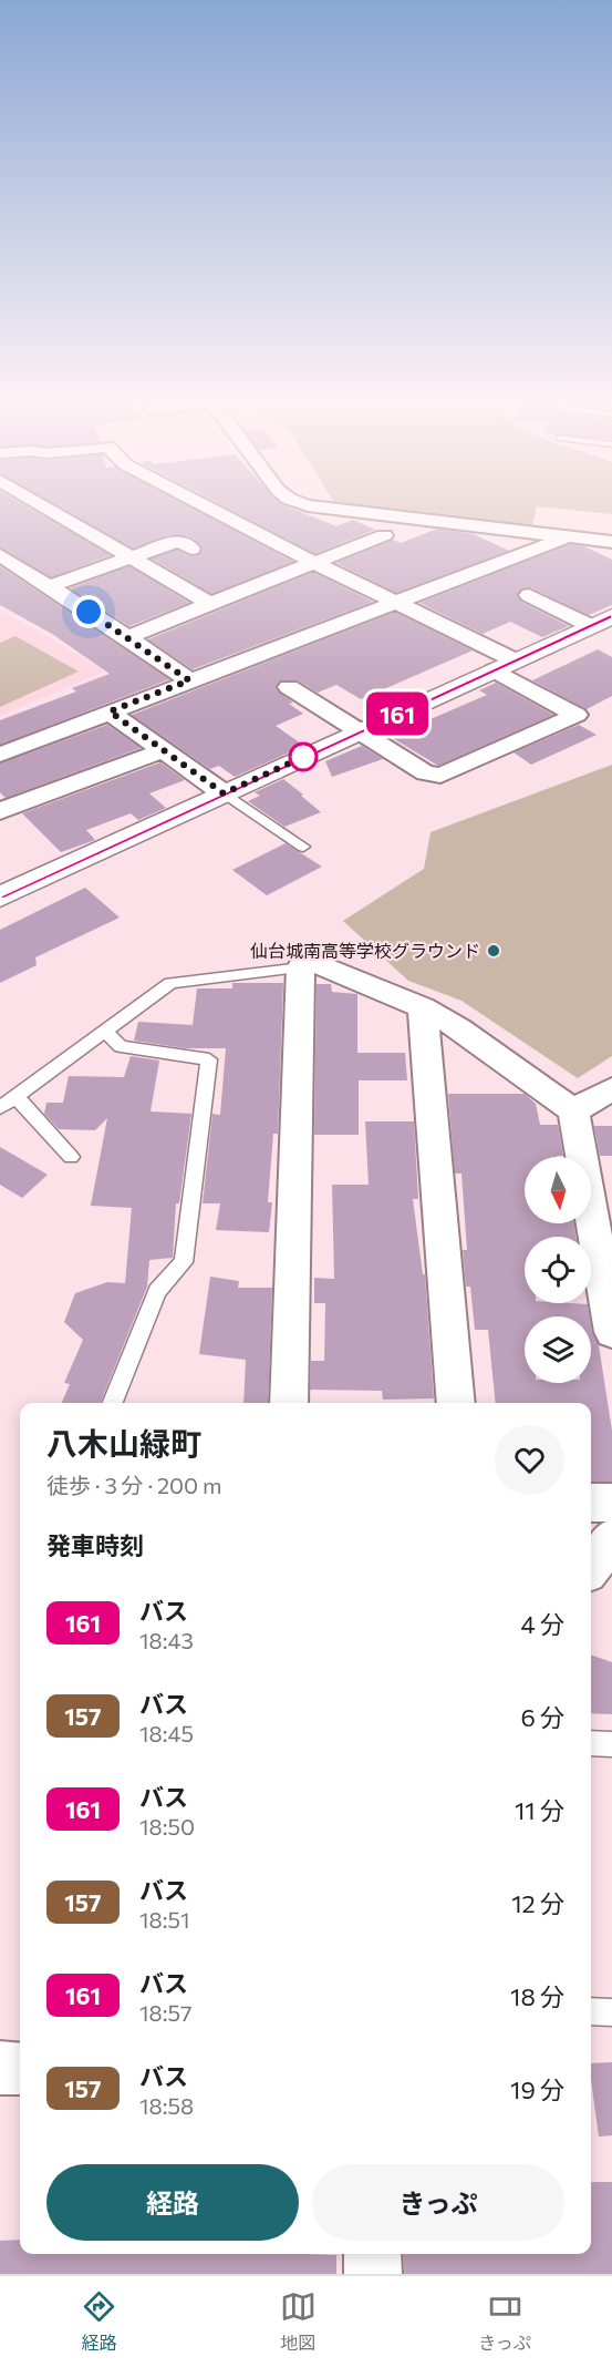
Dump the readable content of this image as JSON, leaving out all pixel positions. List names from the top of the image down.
{
  "places": ["仙台城南高等学校グラウンド"],
  "lines": ["bus line 161"],
  "north": "bottom",
  "page": {
    "on_map": "161",
    "heading": [
      ["八木山緑町", "徒歩 · 3 分 · 200 m"],
      "発車時刻"
    ],
    "list": [
      {
        "mark": "161",
        "name": "バス",
        "note": "18:43",
        "value": "4 分"
      },
      {
        "mark": "157",
        "name": "バス",
        "note": "18:45",
        "value": "6 分"
      },
      {
        "mark": "161",
        "name": "バス",
        "note": "18:50",
        "value": "11 分"
      },
      {
        "mark": "157",
        "name": "バス",
        "note": "18:51",
        "value": "12 分"
      },
      {
        "mark": "161",
        "name": "バス",
        "note": "18:57",
        "value": "18 分"
      },
      {
        "mark": "157",
        "name": "バス",
        "note": "18:58",
        "value": "19 分"
      }
    ],
    "buttons": ["経路", "きっぷ"],
    "tabs": ["経路", "地図", "きっぷ"]
  }
}
